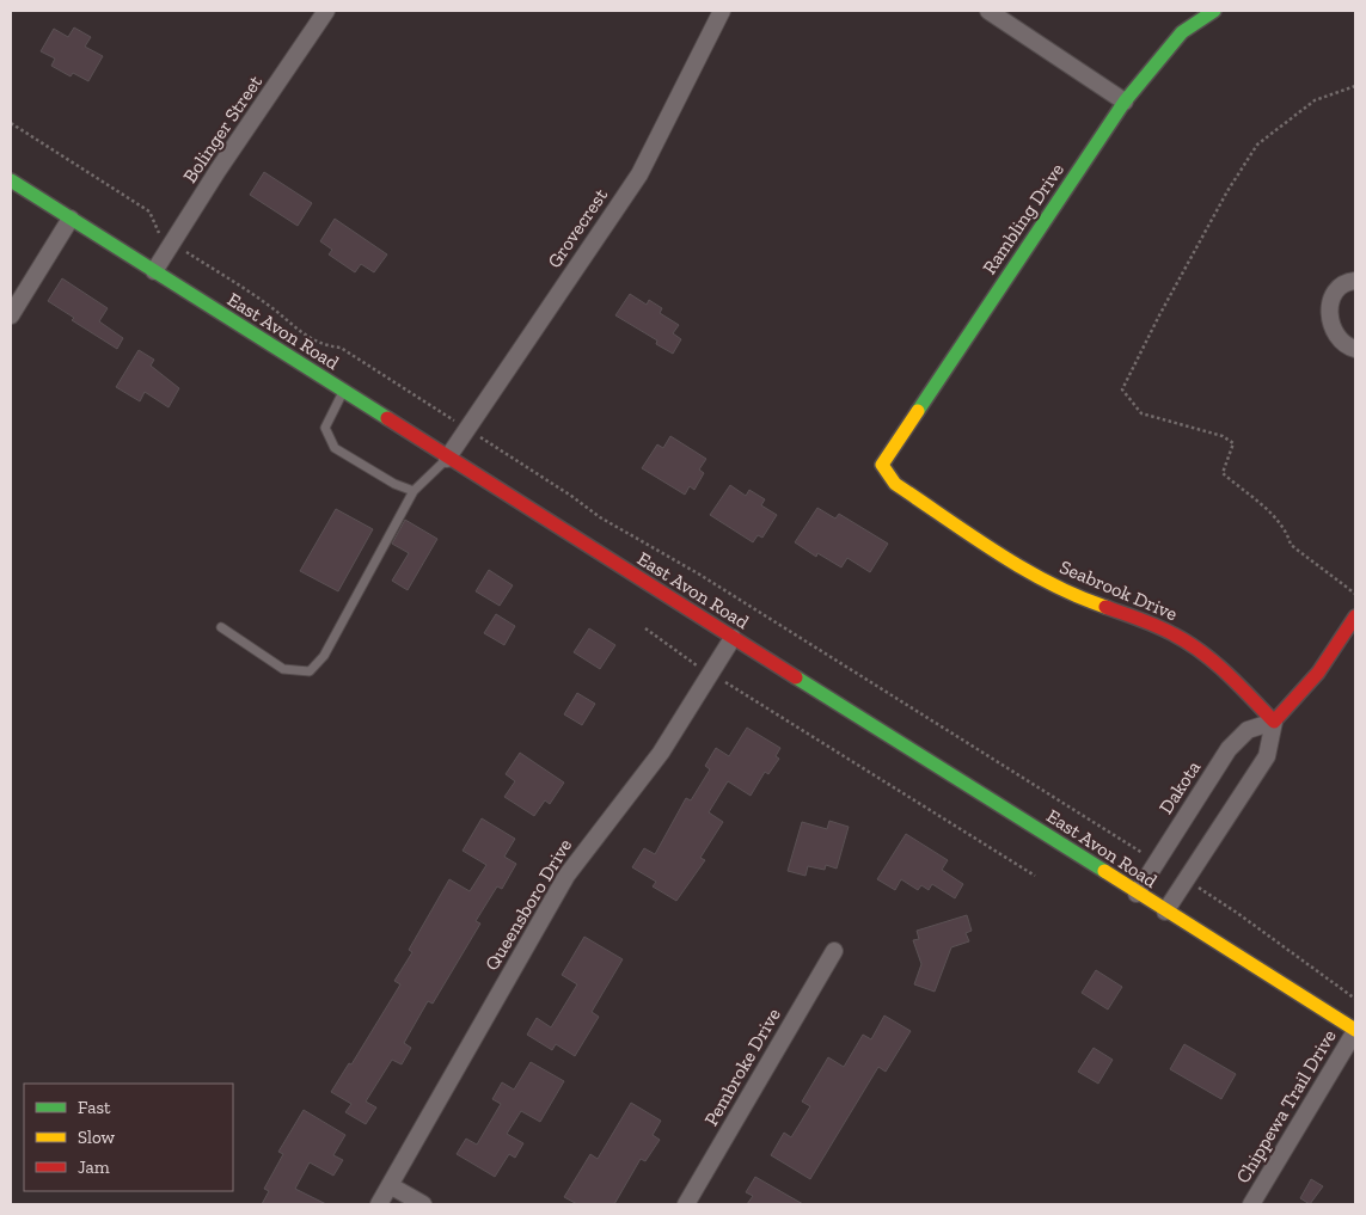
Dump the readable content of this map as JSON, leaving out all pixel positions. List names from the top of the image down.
{
  "streets": {
    "main road": [
      "Rambling Drive",
      "East Avon Road",
      "Seabrook Drive",
      "Dakota"
    ],
    "street": [
      "Bolinger Street",
      "Grovecrest",
      "Queensboro Drive",
      "Pembroke Drive",
      "Chippewa Trail Drive"
    ]
  },
  "crossings": [
    ["Bolinger Street", "East Avon Road"],
    ["Rambling Drive", "Seabrook Drive"],
    ["Grovecrest", "East Avon Road"],
    ["East Avon Road", "Dakota"],
    ["East Avon Road", "Queensboro Drive"],
    ["East Avon Road", "Chippewa Trail Drive"],
    ["Seabrook Drive", "Dakota"]
  ],
  "legend": ["Fast", "Slow", "Jam"]
}
